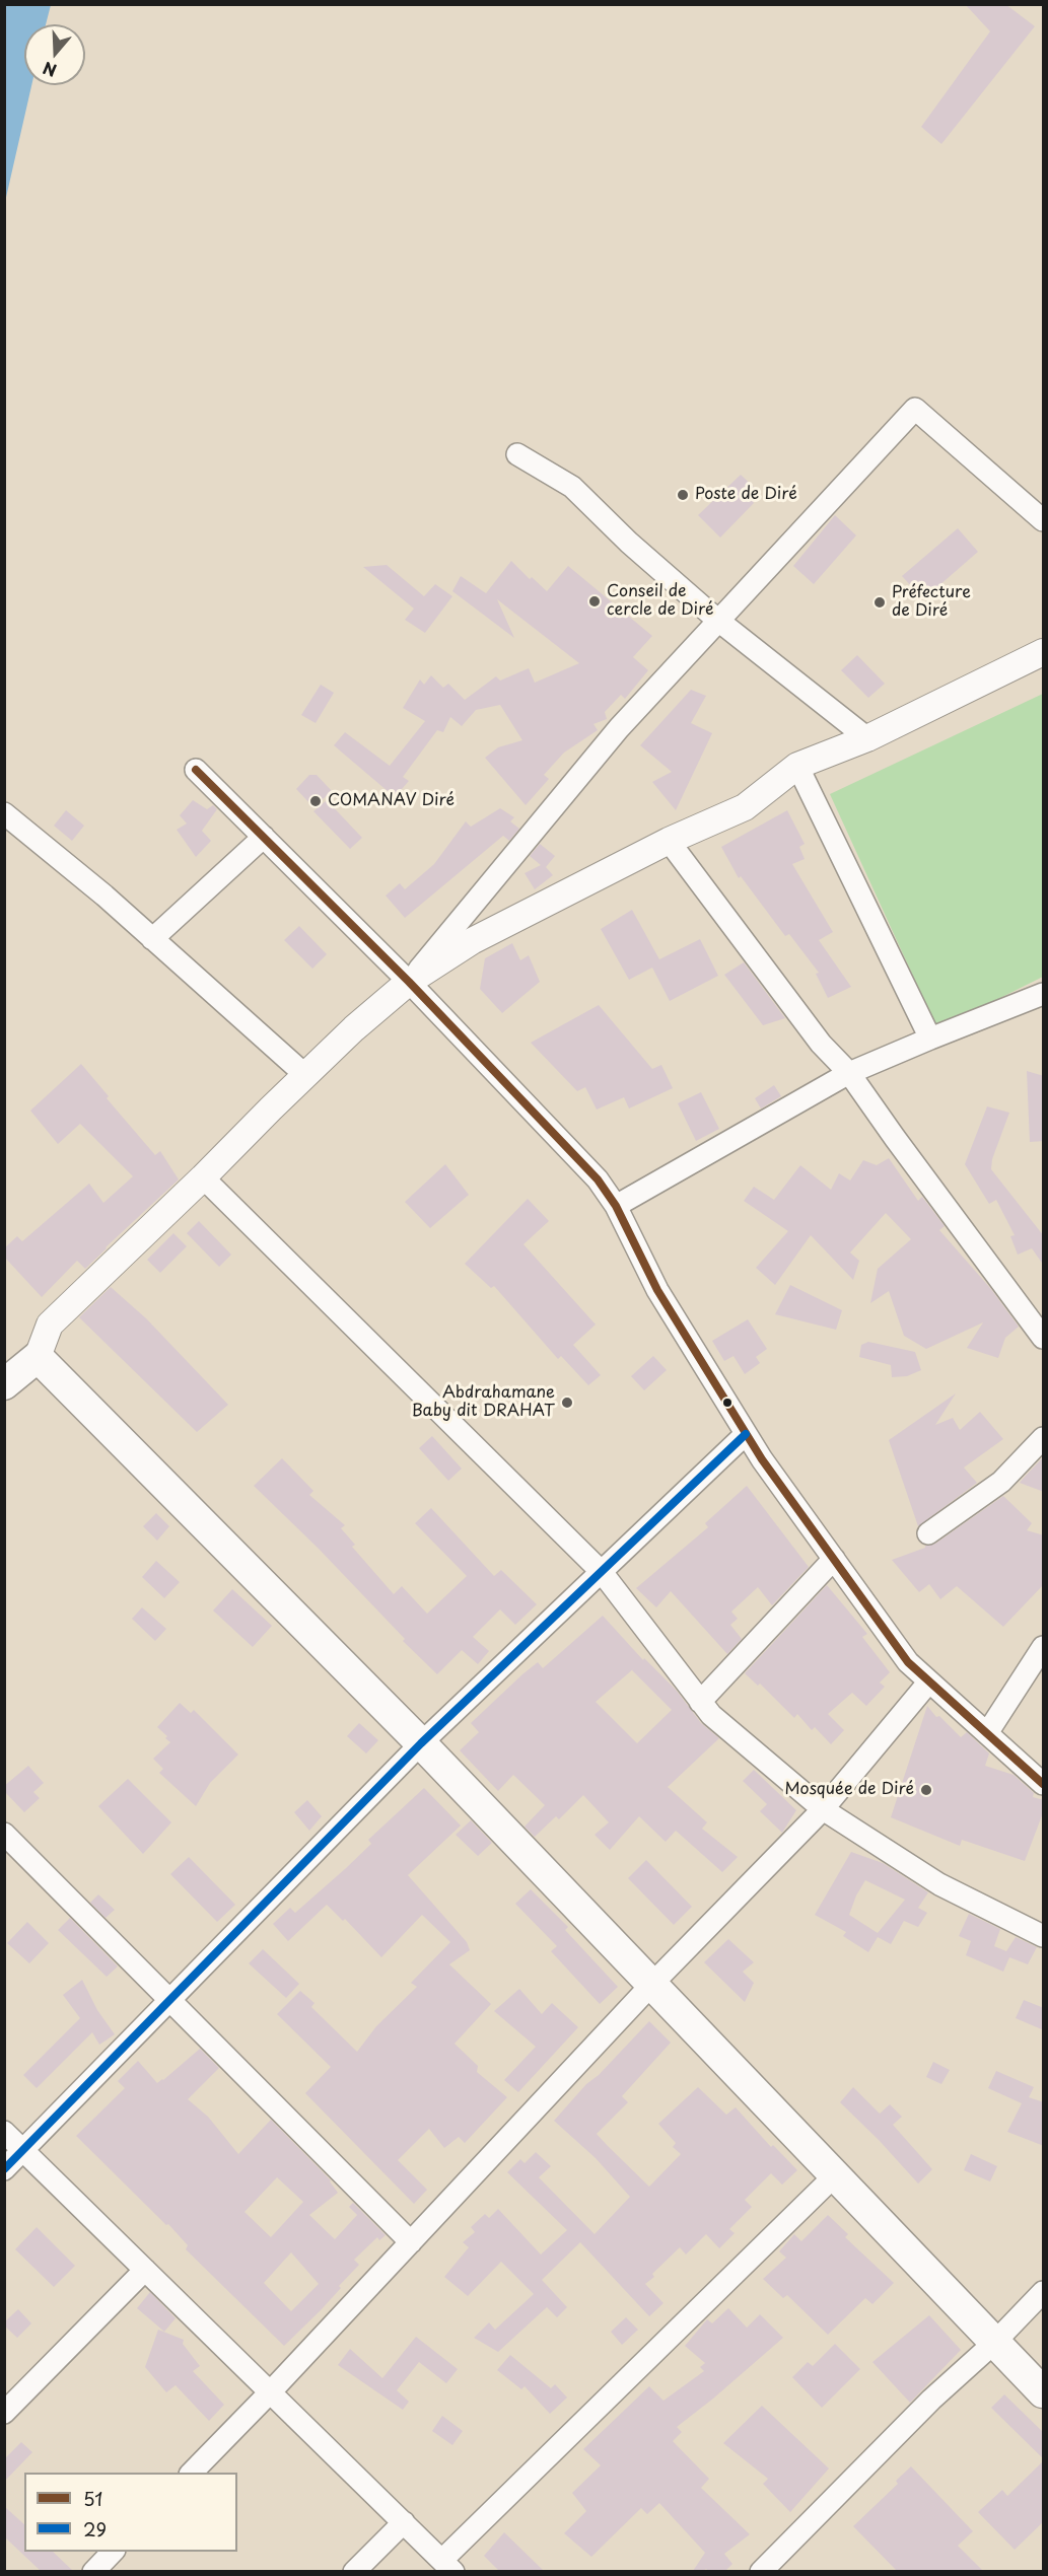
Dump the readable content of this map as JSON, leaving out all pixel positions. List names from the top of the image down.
{
  "places": [
    "Poste de Diré",
    "Conseil de cercle de Diré",
    "Préfecture de Diré",
    "COMANAV Diré",
    "Abdrahamane Baby dit DRAHAT",
    "Mosquée de Diré"
  ],
  "lines": ["transit line 51", "transit line 29"],
  "legend": ["51", "29"],
  "north": "bottom"
}
